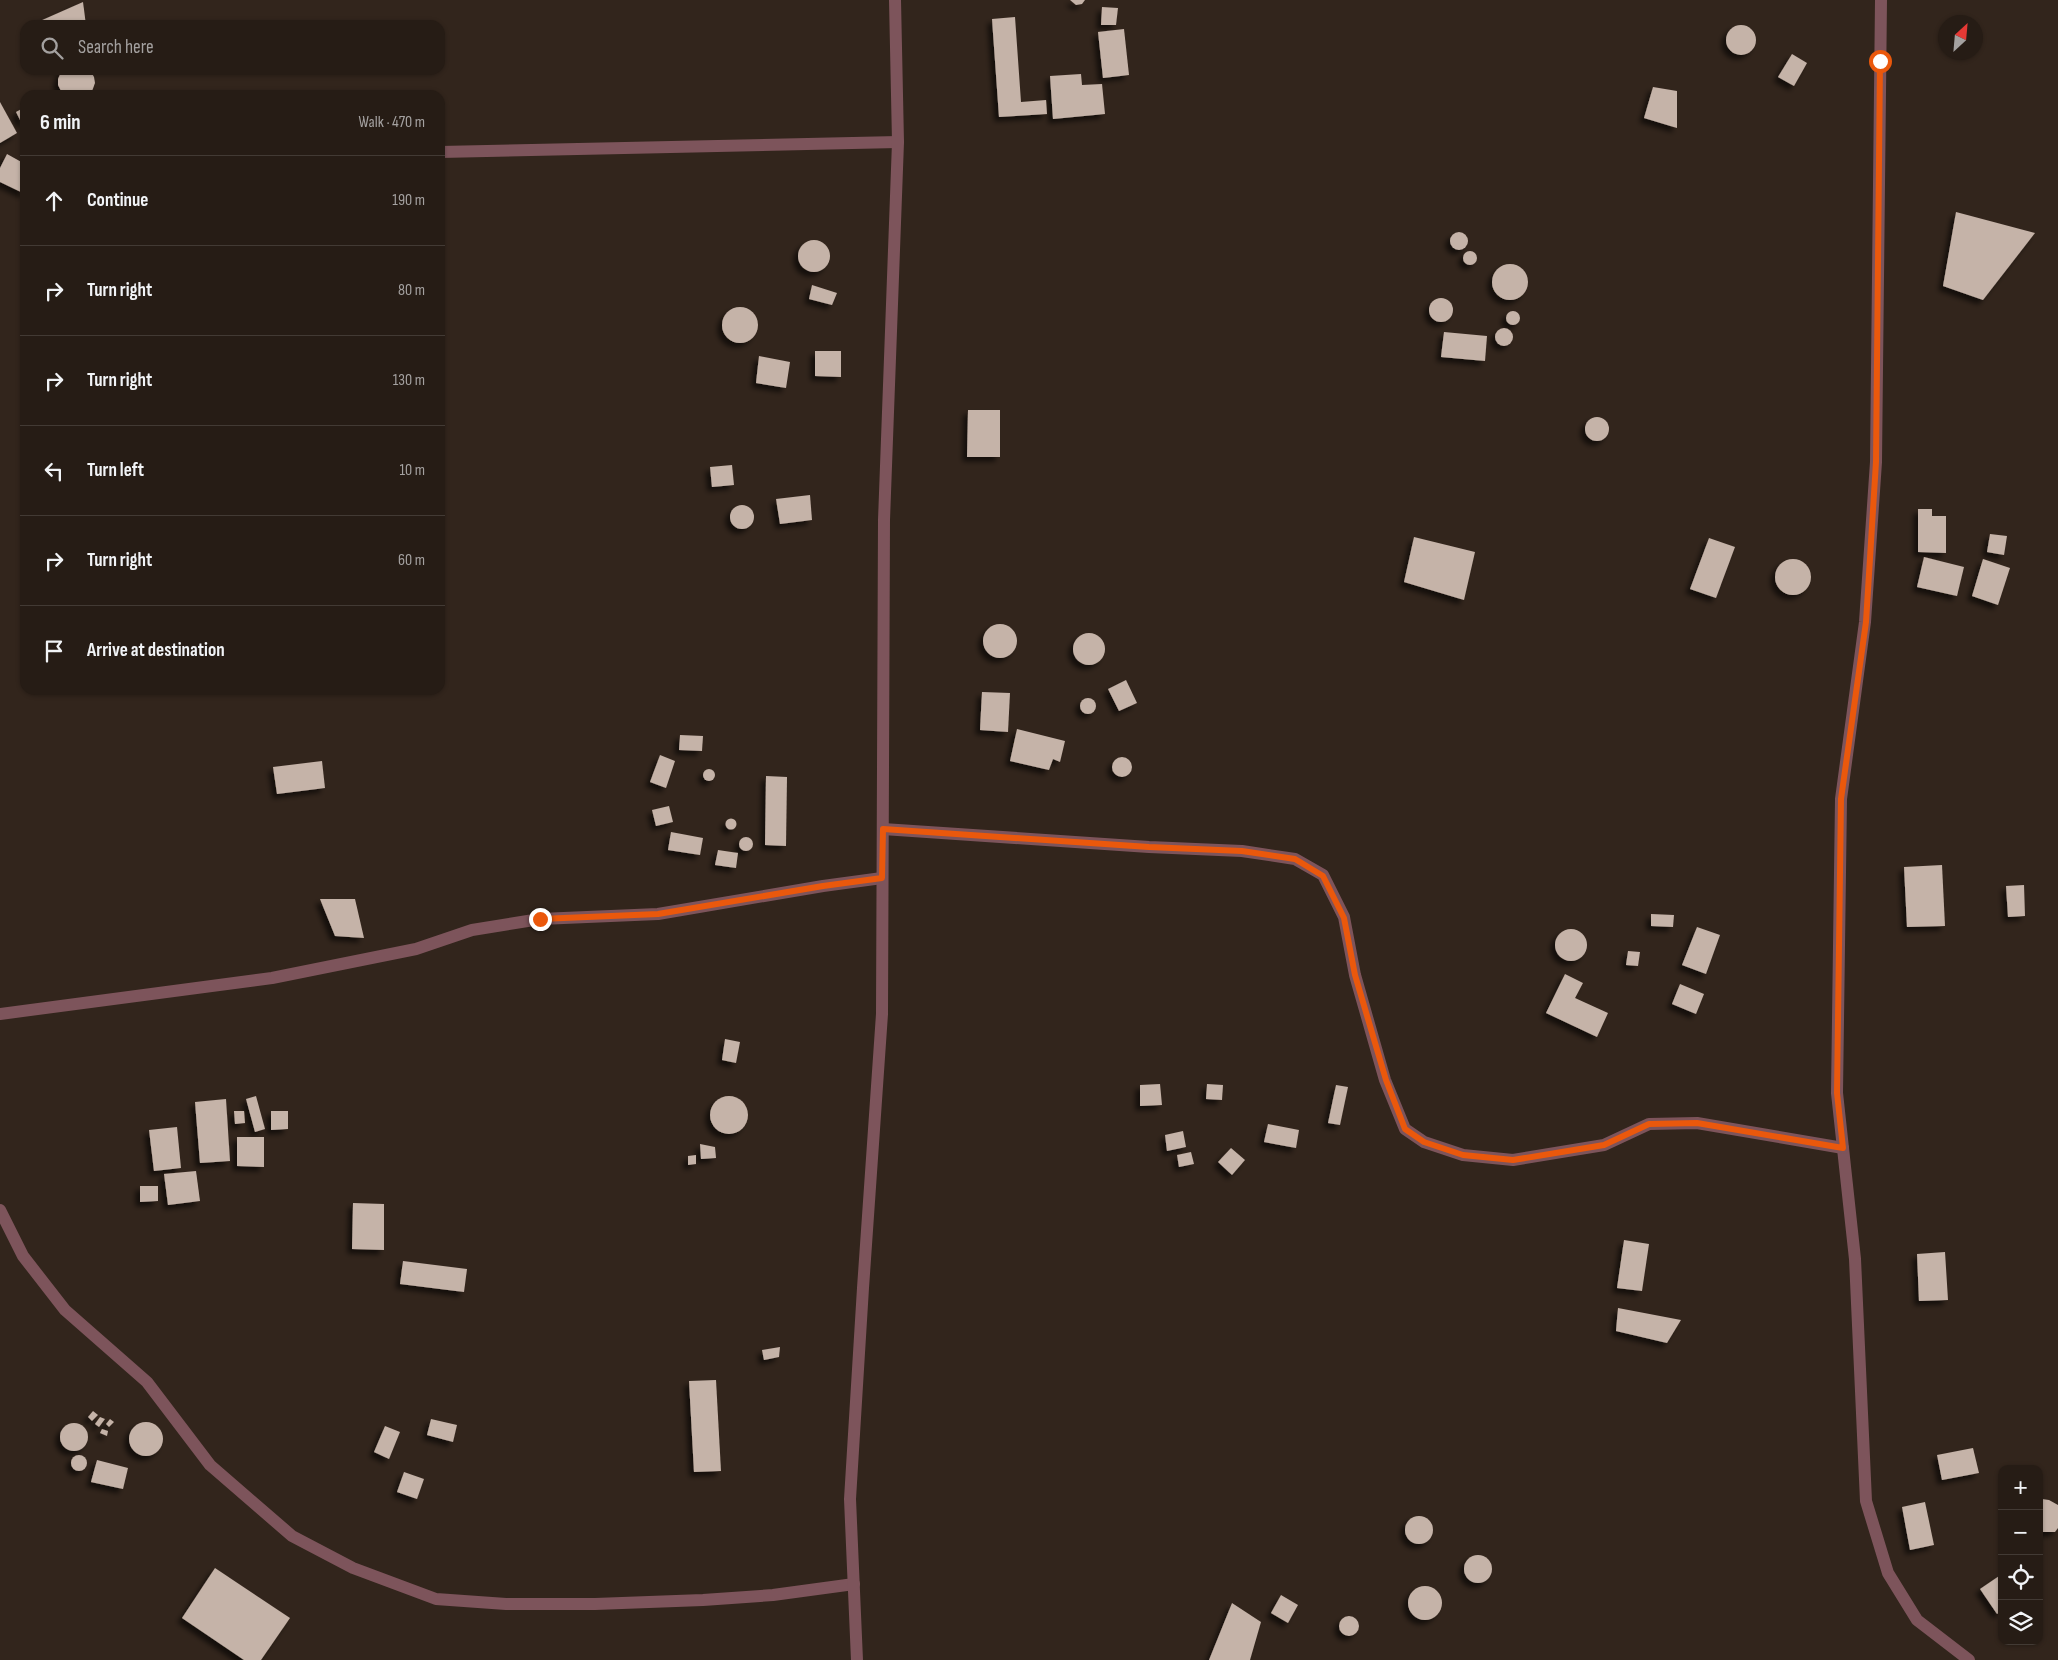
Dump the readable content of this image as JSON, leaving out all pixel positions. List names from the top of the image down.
{
  "north": "top right",
  "page": {
    "search": "Search here",
    "heading": ["6 min", "Walk · 470 m"],
    "list": [
      ["Continue", "190 m"],
      ["Turn right", "80 m"],
      ["Turn right", "130 m"],
      ["Turn left", "10 m"],
      ["Turn right", "60 m"],
      "Arrive at destination"
    ],
    "map_buttons": ["+", "−"]
  }
}
